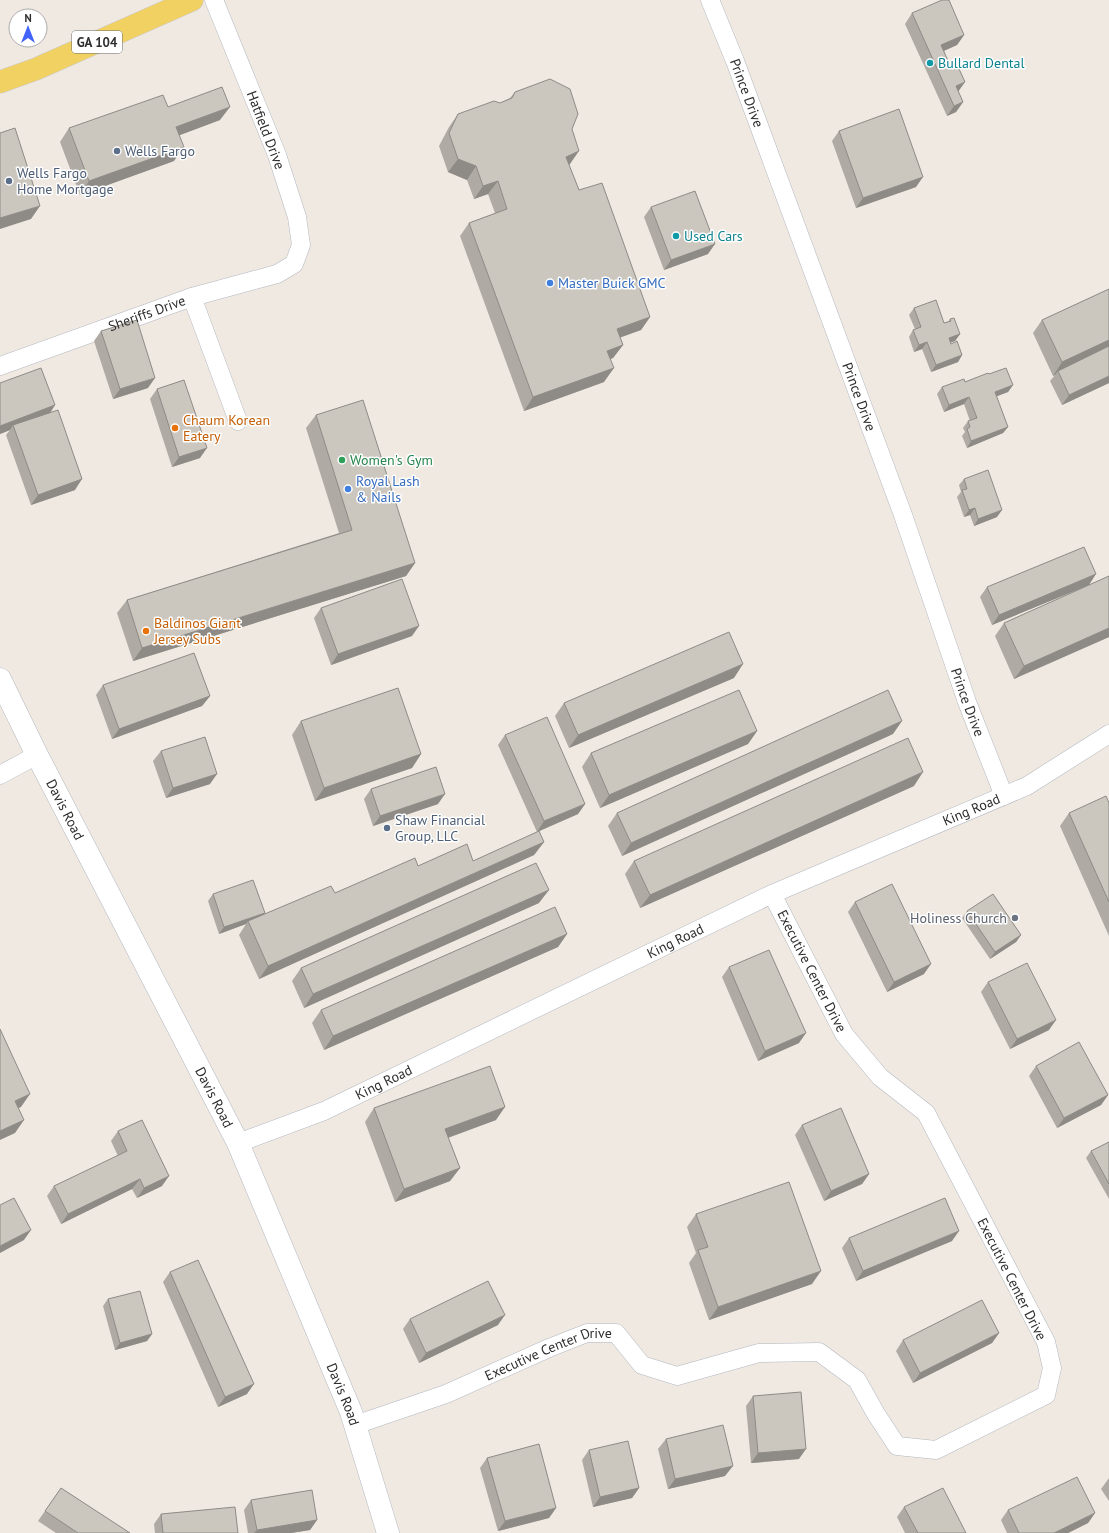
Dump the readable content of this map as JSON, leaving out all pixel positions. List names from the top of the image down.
{
  "streets": {
    "main road": ["GA 104", "Davis Road"],
    "street": [
      "Prince Drive",
      "Hatfield Drive",
      "Sheriffs Drive",
      "King Road",
      "Executive Center Drive"
    ]
  },
  "crossings": [
    ["Prince Drive", "King Road"],
    ["Hatfield Drive", "Sheriffs Drive"],
    ["Davis Road", "King Road"],
    ["Davis Road", "Executive Center Drive"],
    ["King Road", "Executive Center Drive"]
  ],
  "places": [
    "Bullard Dental",
    "Wells Fargo",
    "Wells Fargo Home Mortgage",
    "Used Cars",
    "Master Buick GMC",
    "Chaum Korean Eatery",
    "Women's Gym",
    "Royal Lash & Nails",
    "Baldinos Giant Jersey Subs",
    "Shaw Financial Group, LLC",
    "Holiness Church"
  ],
  "north": "top"
}
